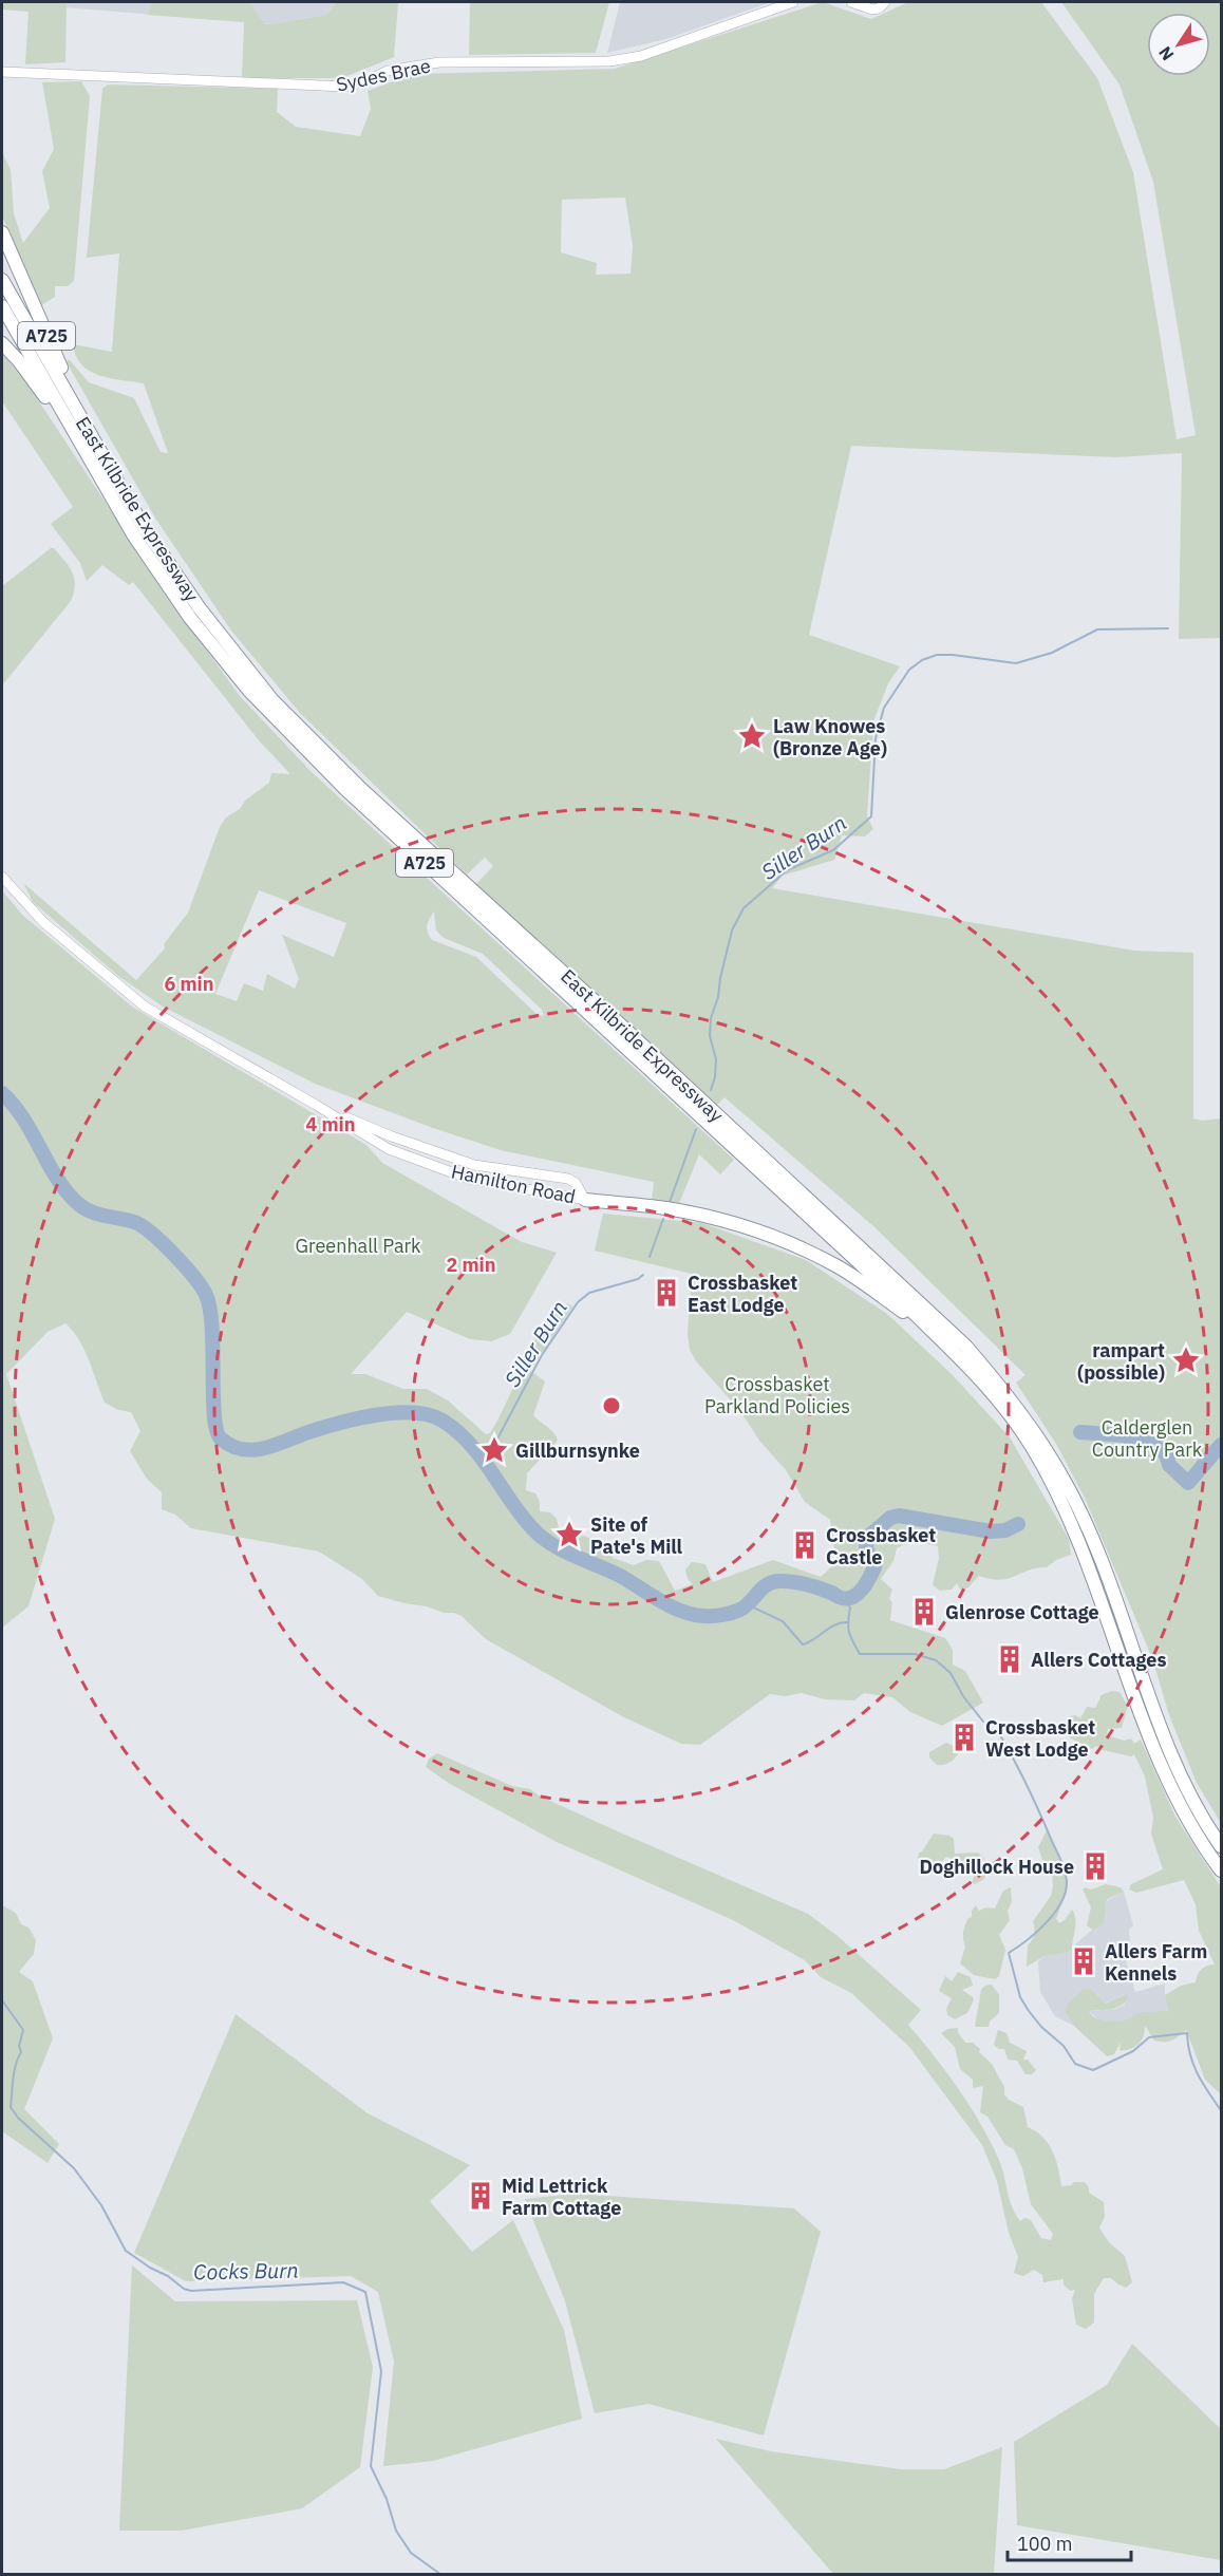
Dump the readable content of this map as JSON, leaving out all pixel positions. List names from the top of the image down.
{
  "streets": {
    "highway": ["A725", "East Kilbride Expressway"],
    "main road": ["Sydes Brae", "Hamilton Road"]
  },
  "crossings": [
    ["A725", "East Kilbride Expressway"]
  ],
  "water": ["Siller Burn", "Cocks Burn"],
  "parks": ["Greenhall Park", "Crossbasket Parkland Policies", "Calderglen Country Park"],
  "places": {
    "place": [
      "Law Knowes (Bronze Age)",
      "rampart (possible)",
      "Gillburnsynke",
      "Site of Pate's Mill"
    ],
    "building": [
      "Crossbasket East Lodge",
      "Crossbasket Castle",
      "Glenrose Cottage",
      "Allers Cottages",
      "Crossbasket West Lodge",
      "Doghillock House",
      "Allers Farm Kennels",
      "Mid Lettrick Farm Cottage"
    ]
  },
  "scale_bar": "100 m",
  "north": "bottom left",
  "rings": ["6 min", "4 min", "2 min"]
}
